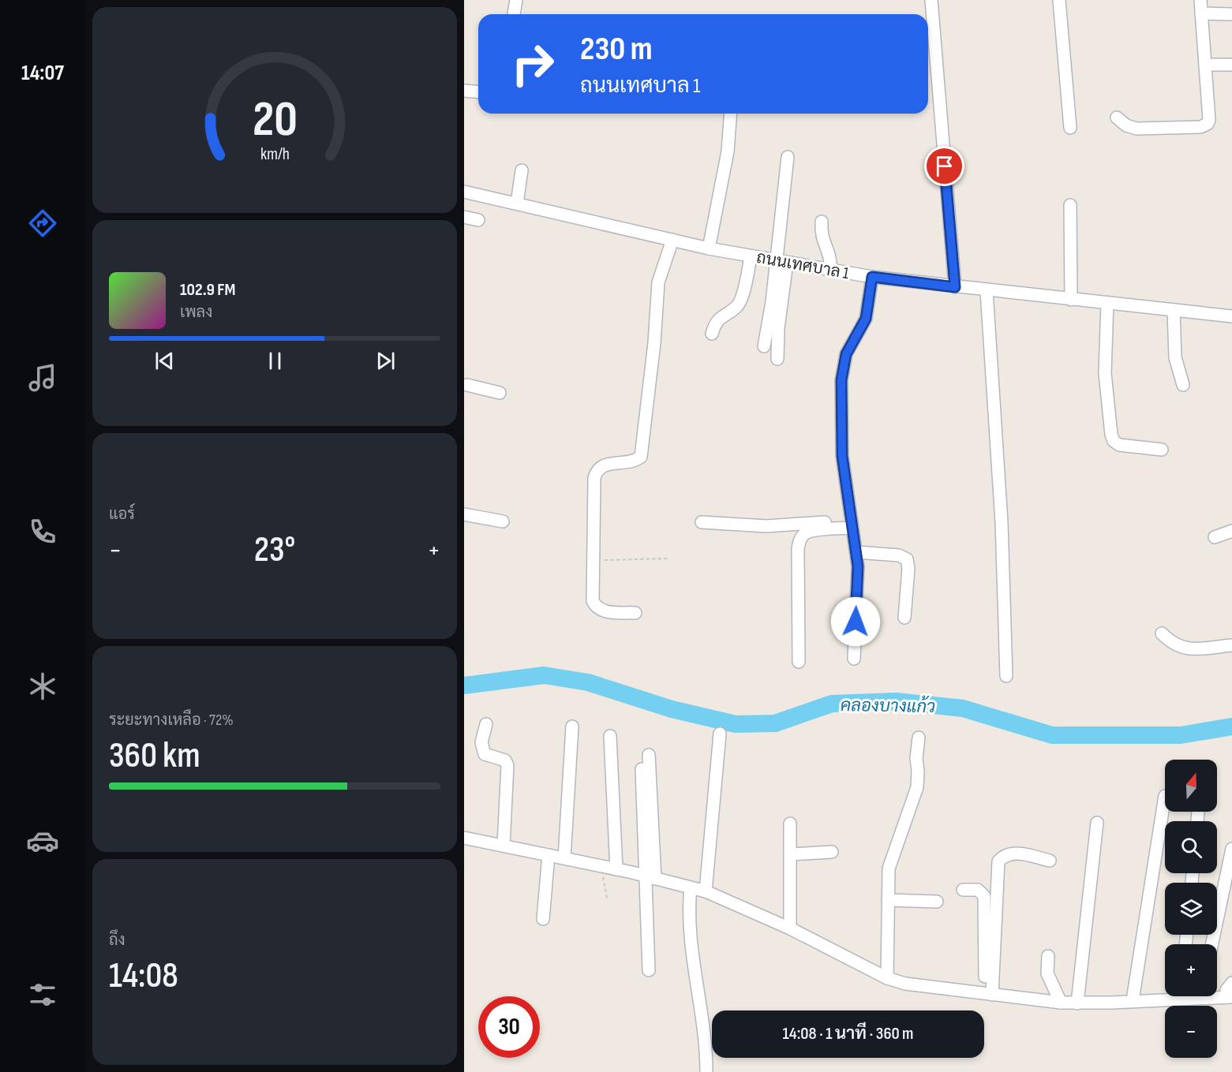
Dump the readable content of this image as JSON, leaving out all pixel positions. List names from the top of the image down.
{
  "streets": {
    "street": ["ถนนเทศบาล 1"]
  },
  "water": ["คลองบางแก้ว"],
  "north": "top",
  "page": {
    "tabs": "14:07",
    "turn": ["230 m", "ถนนเทศบาล 1"],
    "song": ["102.9 FM", "เพลง"],
    "tile": [
      "แอร์",
      ["ระยะทางเหลือ · 72%", "360 km"],
      ["ถึง", "14:08"]
    ],
    "heat": ["−", "23°", "+"],
    "map_buttons": ["+", "−"],
    "limit": "30",
    "trip": "14:08 · 1 นาที · 360 m",
    "gauge": ["20", "km/h"]
  }
}
